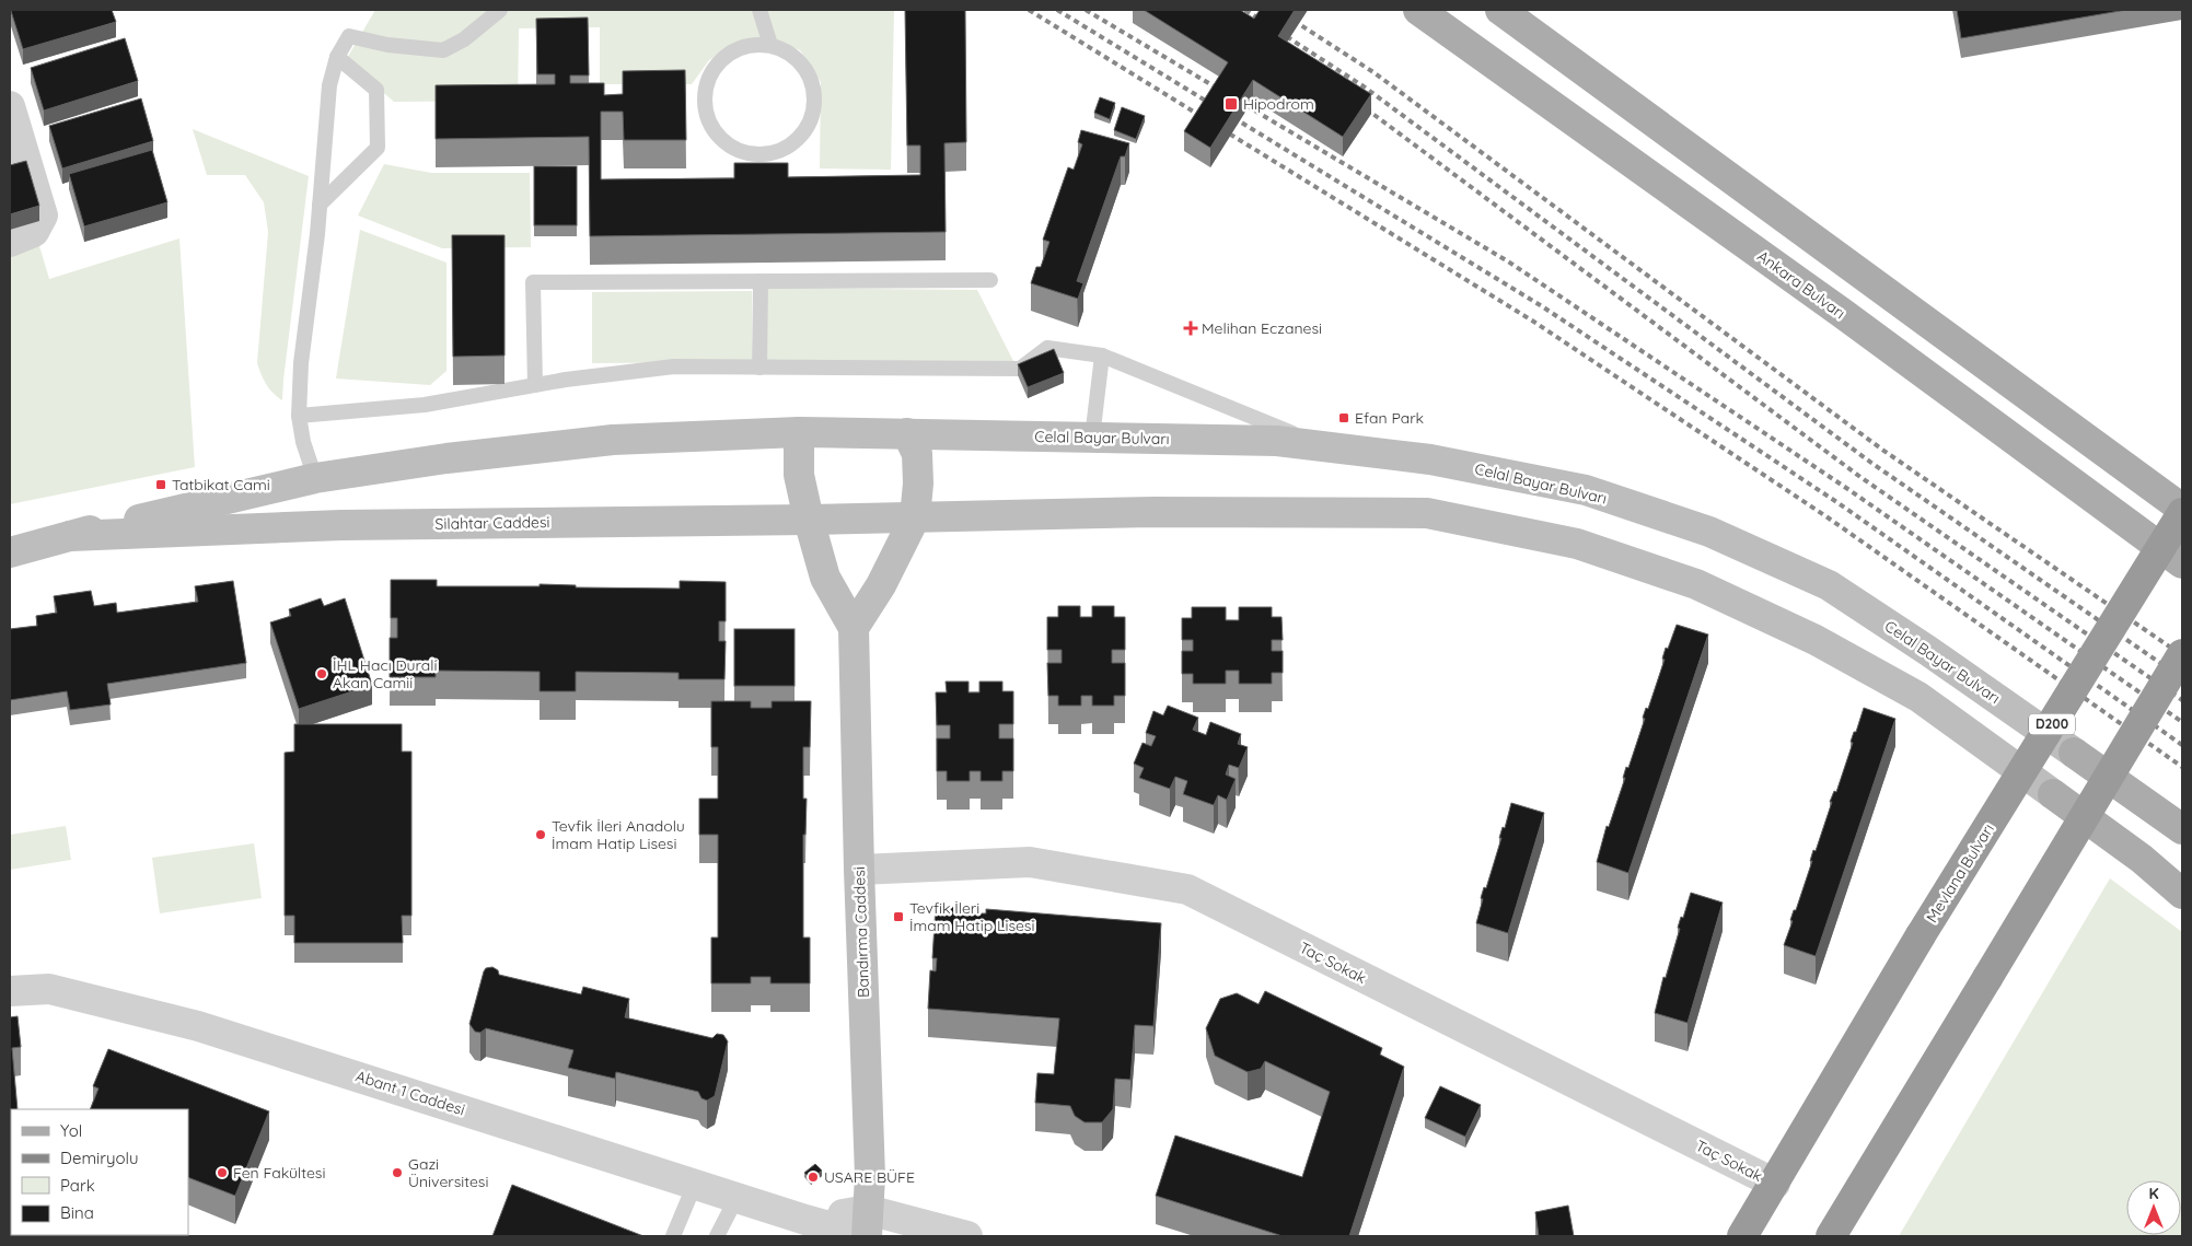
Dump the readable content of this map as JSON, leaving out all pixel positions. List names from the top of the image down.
{
  "streets": {
    "highway": ["D200", "Mevlana Bulvarı"],
    "main road": [
      "Ankara Bulvarı",
      "Celal Bayar Bulvarı",
      "Silahtar Caddesi",
      "Bandırma Caddesi"
    ],
    "street": ["Taç Sokak", "Abant 1 Caddesi"]
  },
  "crossings": [
    ["Silahtar Caddesi", "Bandırma Caddesi"],
    ["Mevlana Bulvarı", "Taç Sokak"],
    ["Bandırma Caddesi", "Taç Sokak"],
    ["Bandırma Caddesi", "Abant 1 Caddesi"]
  ],
  "places": {
    "transit": [
      "Hipodrom",
      "Efan Park",
      "Tatbikat Cami",
      "Tevfik İleri İmam Hatip Lisesi"
    ],
    "health": ["Melihan Eczanesi"],
    "other": [
      "İHL Hacı Durali Akan Camii",
      "Tevfik İleri Anadolu İmam Hatip Lisesi",
      "Fen Fakültesi",
      "Gazi Üniversitesi",
      "USARE BÜFE"
    ]
  },
  "legend": [
    "Yol",
    "Demiryolu",
    "Park",
    "Bina"
  ],
  "north": "top"
}
